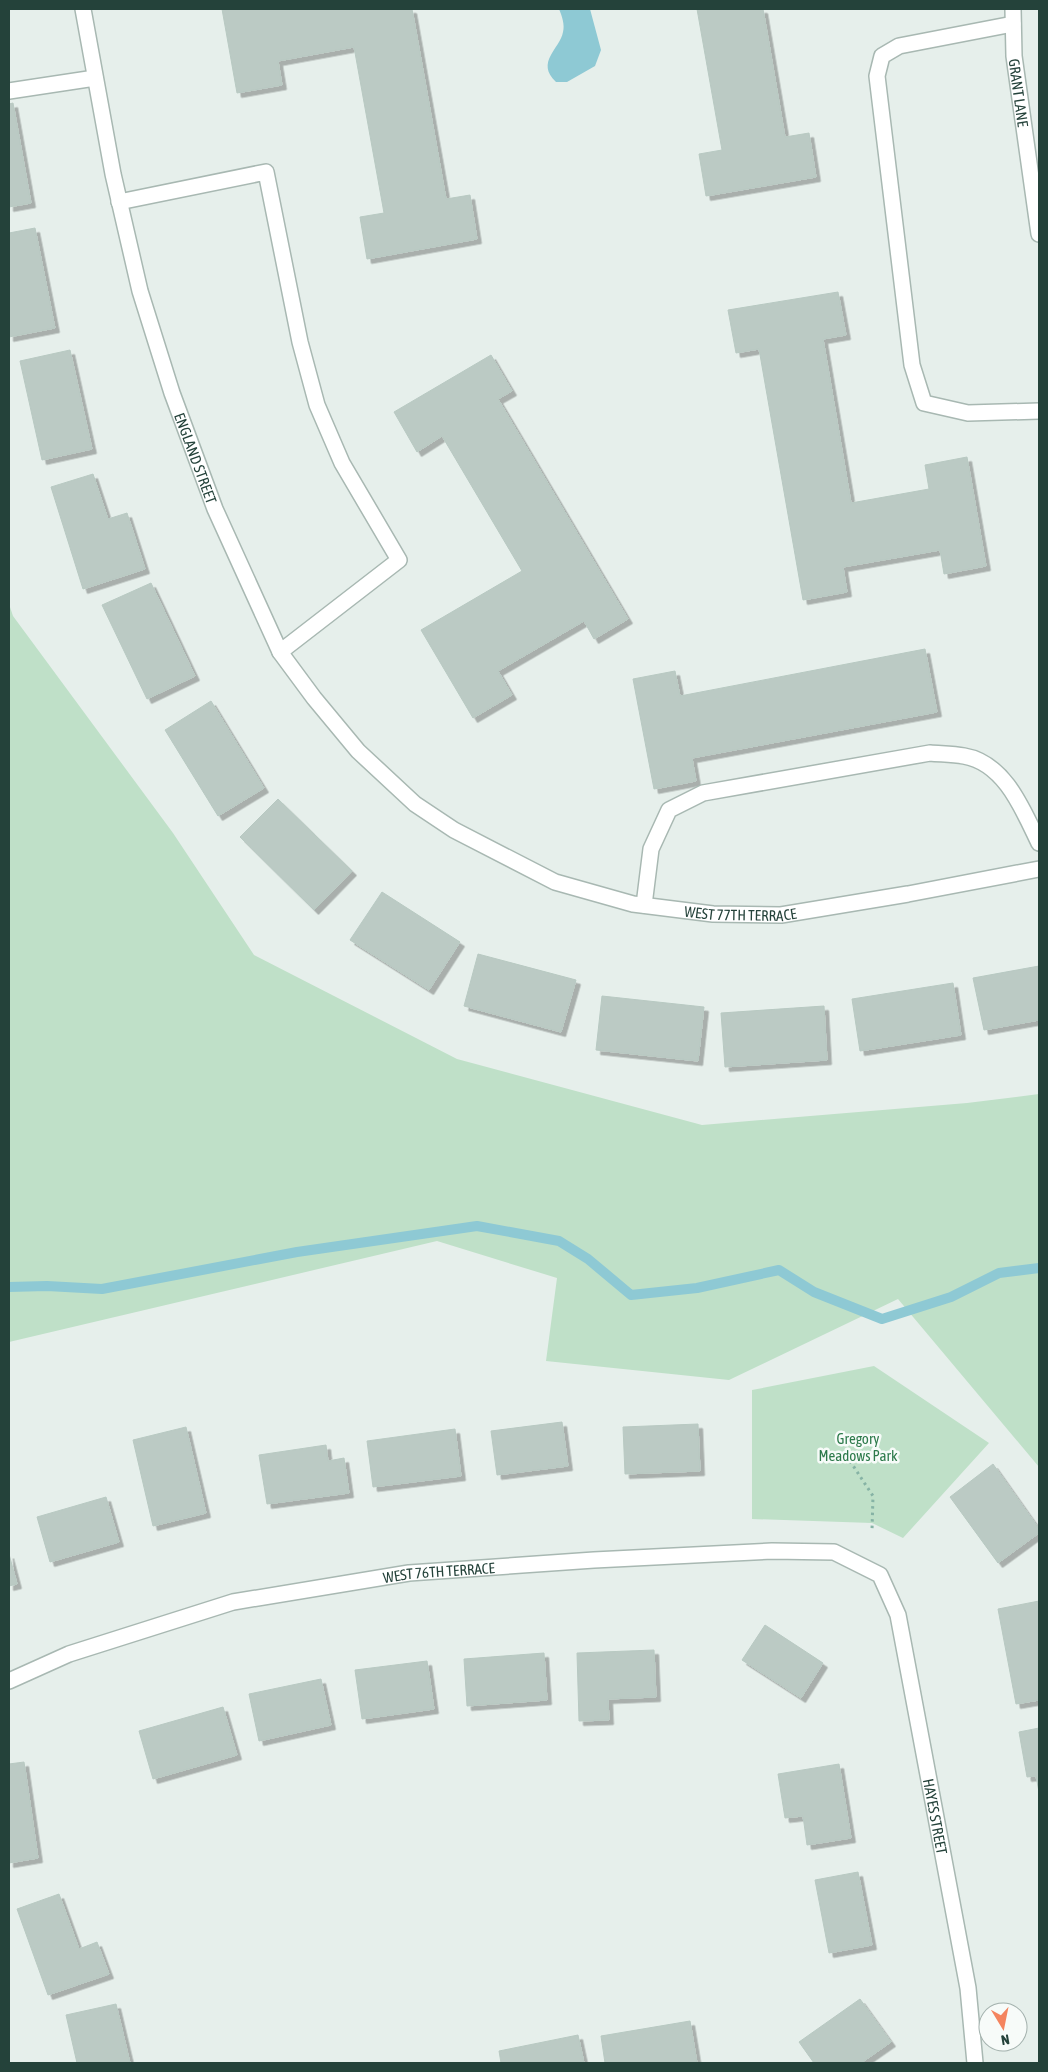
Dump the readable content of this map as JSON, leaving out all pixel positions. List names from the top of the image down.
{
  "streets": {
    "street": [
      "GRANT LANE",
      "ENGLAND STREET",
      "WEST 77TH TERRACE",
      "WEST 76TH TERRACE",
      "HAYES STREET"
    ]
  },
  "crossings": [
    ["ENGLAND STREET", "WEST 77TH TERRACE"],
    ["WEST 76TH TERRACE", "HAYES STREET"]
  ],
  "parks": ["Gregory Meadows Park"],
  "north": "bottom"
}
